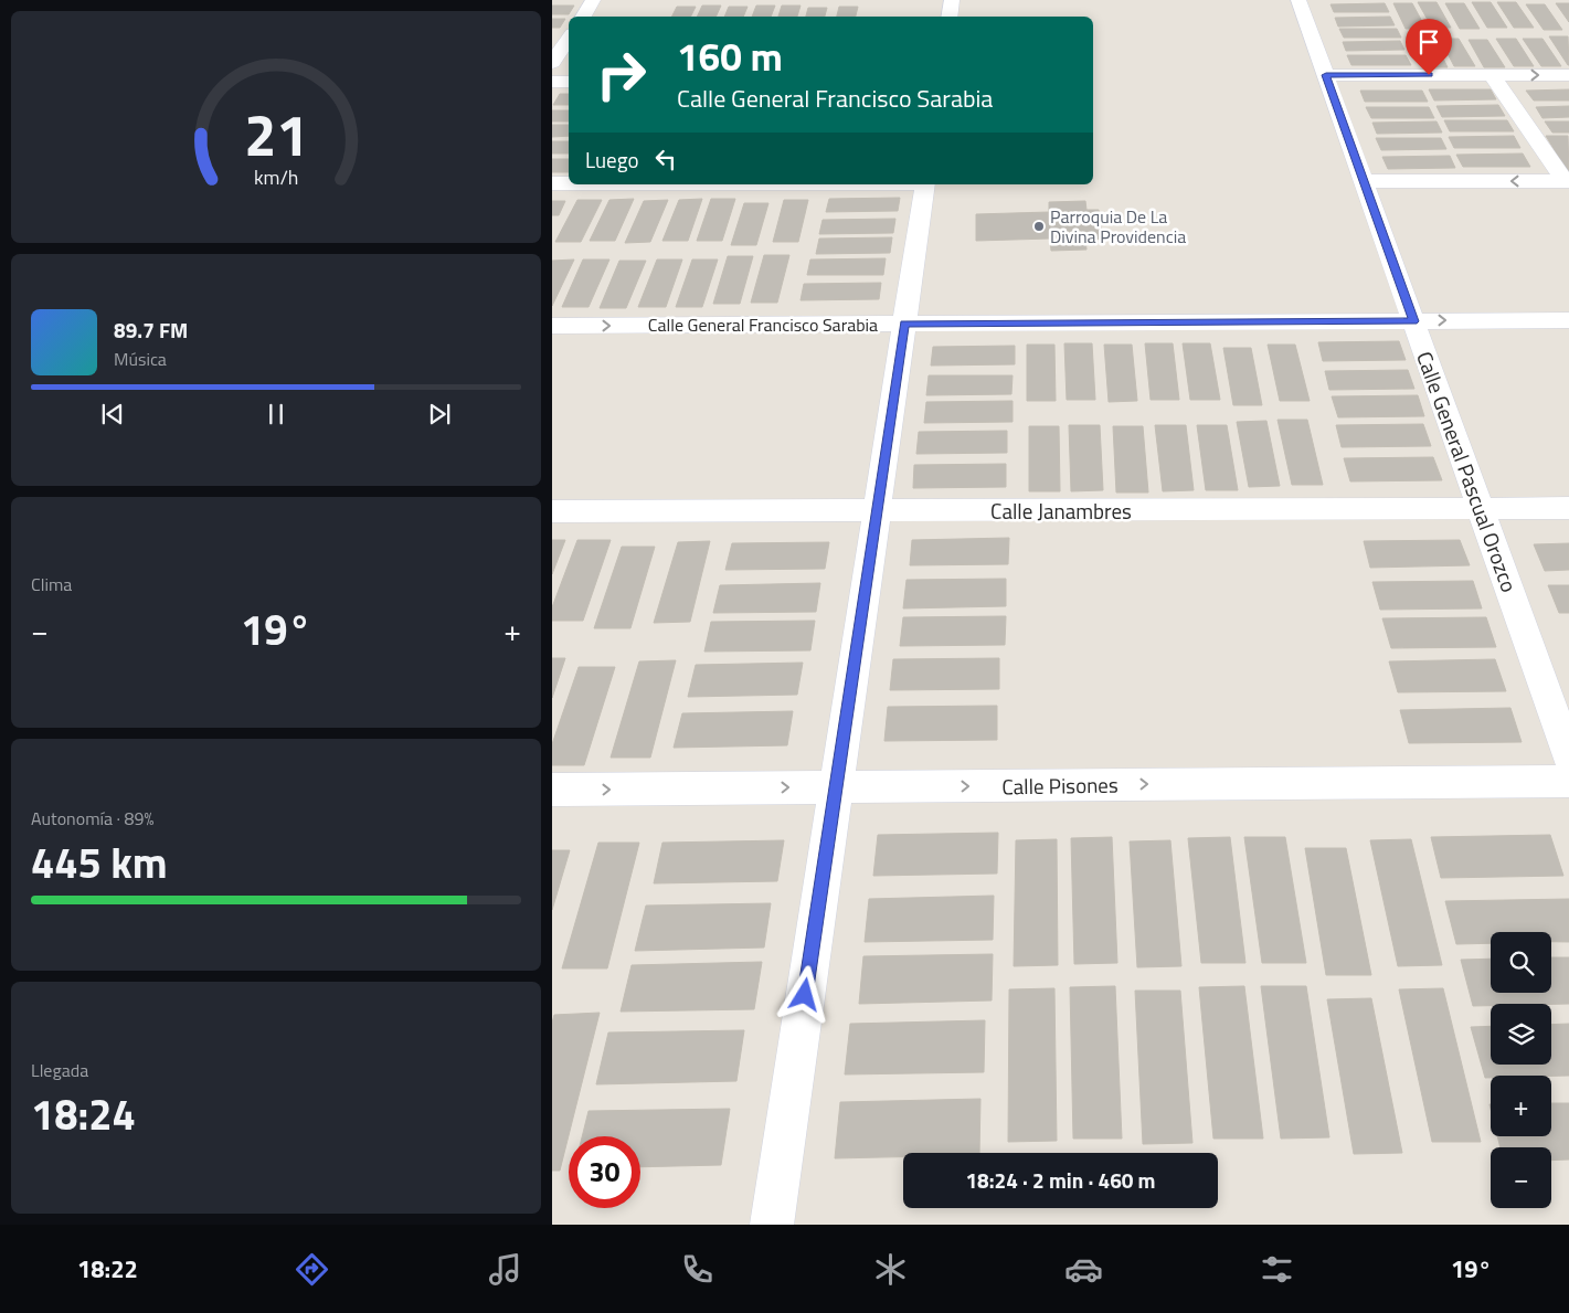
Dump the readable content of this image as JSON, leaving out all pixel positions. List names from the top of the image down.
{
  "streets": {
    "street": [
      "Calle General Francisco Sarabia",
      "Calle General Pascual Orozco",
      "Calle Janambres",
      "Calle Pisones"
    ]
  },
  "crossings": [
    ["Calle General Francisco Sarabia", "Calle General Pascual Orozco"],
    ["Calle General Pascual Orozco", "Calle Janambres"]
  ],
  "one_way": ["Calle Pisones"],
  "places": ["Parroquia De La Divina Providencia"],
  "page": {
    "turn": ["160 m", "Calle General Francisco Sarabia"],
    "then": "Luego",
    "song": ["89.7 FM", "Música"],
    "tile": [
      "Clima",
      ["Autonomía · 89%", "445 km"],
      ["Llegada", "18:24"]
    ],
    "heat": ["−", "19°", "+"],
    "map_buttons": ["+", "−"],
    "limit": "30",
    "trip": "18:24 · 2 min · 460 m",
    "tabs": ["18:22", "19°"],
    "gauge": ["21", "km/h"]
  }
}
